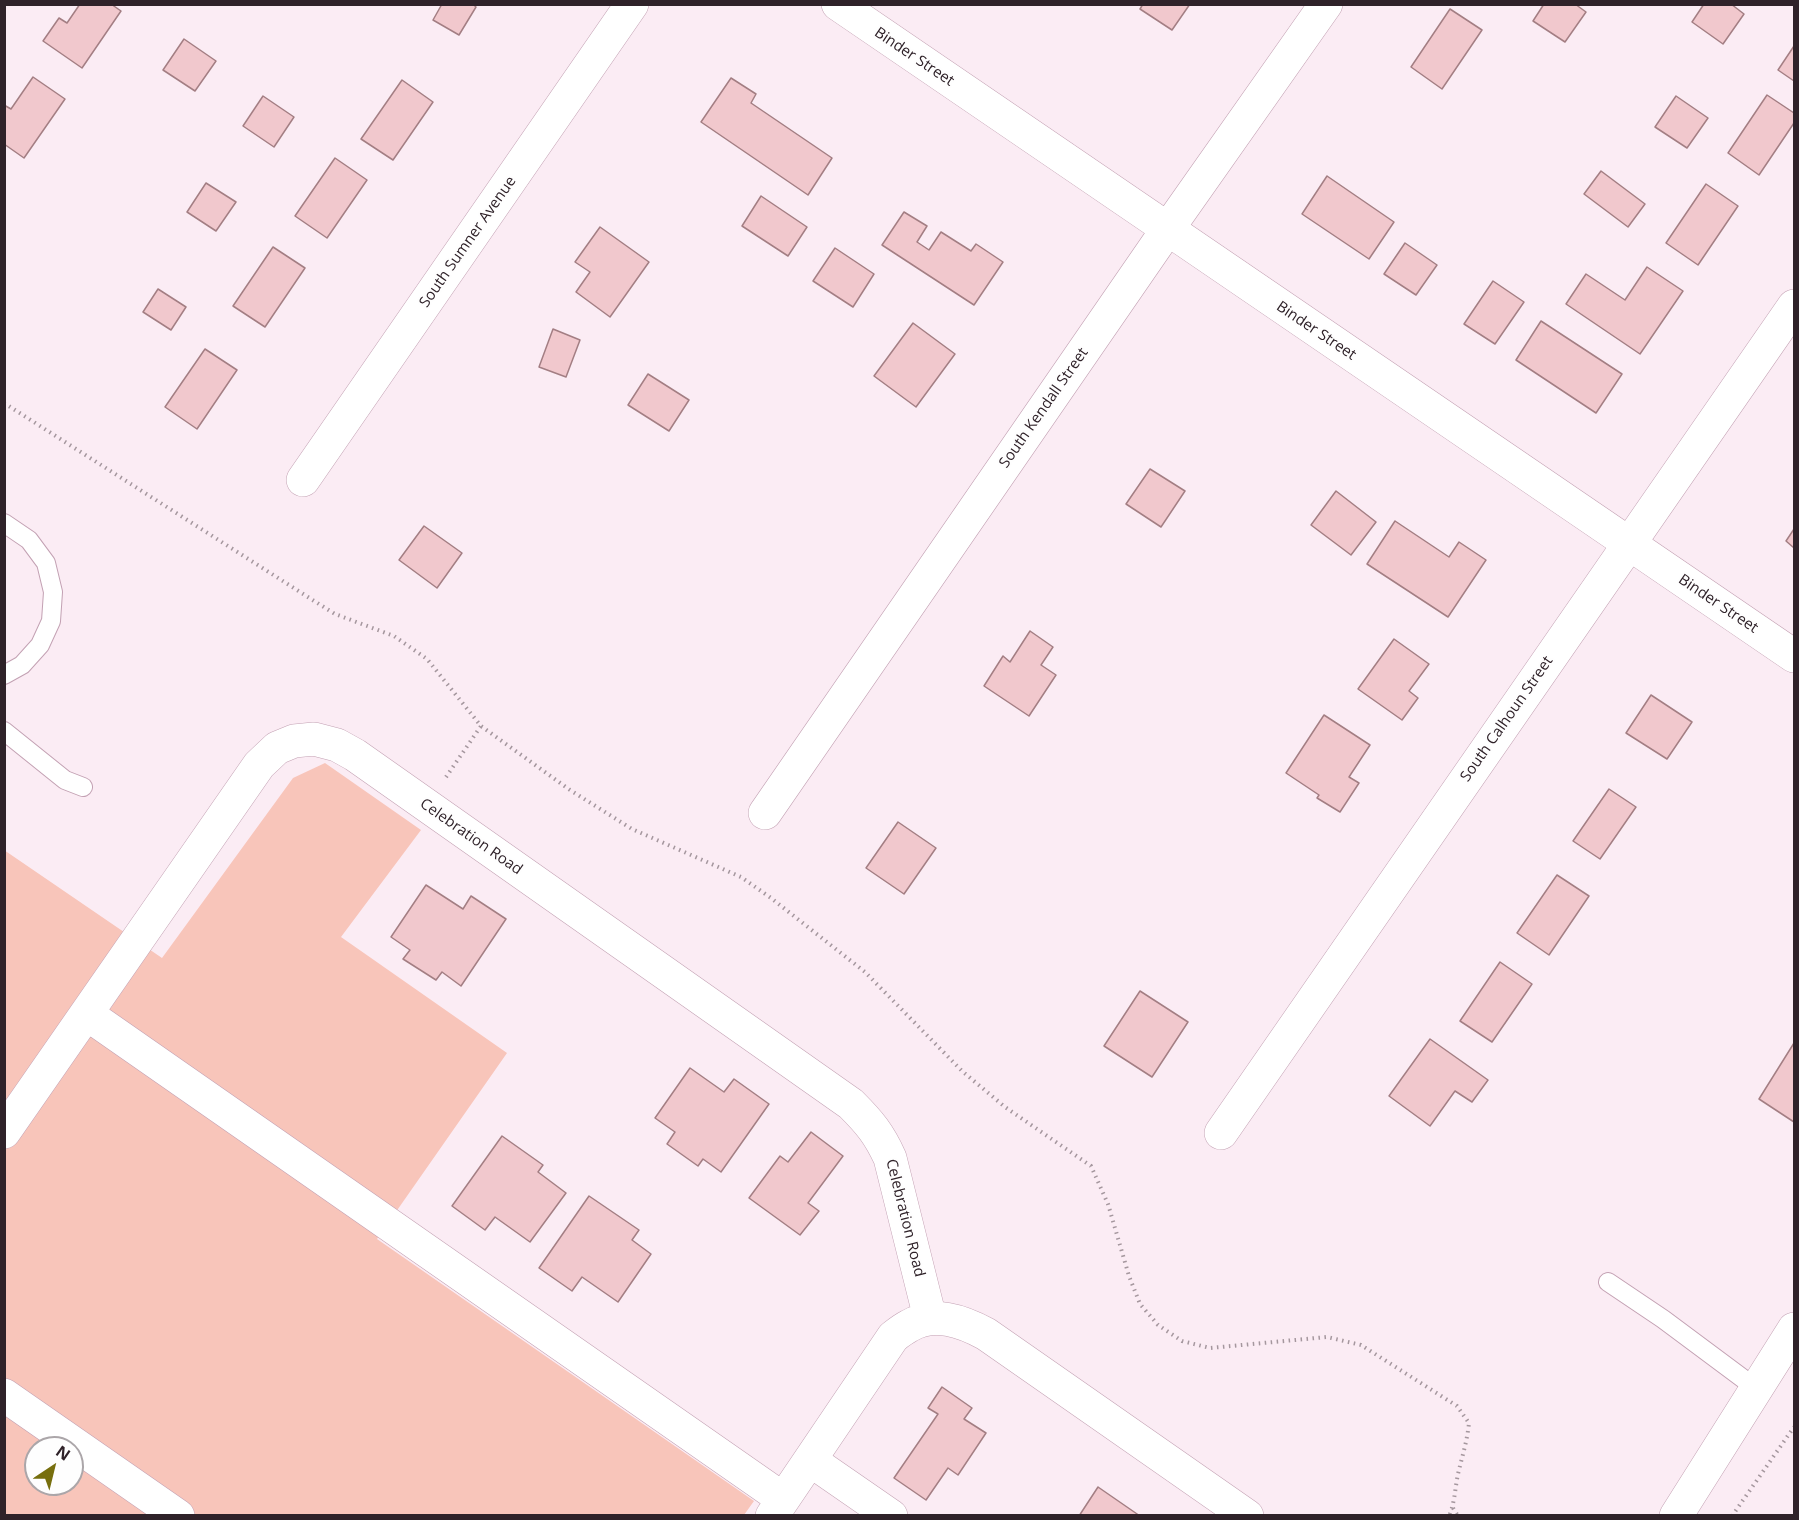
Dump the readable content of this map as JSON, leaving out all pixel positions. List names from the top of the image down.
{
  "streets": {
    "street": [
      "Binder Street",
      "South Sumner Avenue",
      "South Kendall Street",
      "South Calhoun Street",
      "Celebration Road"
    ]
  },
  "crossings": [
    ["Binder Street", "South Kendall Street"],
    ["Binder Street", "South Calhoun Street"]
  ],
  "north": "top right"
}
